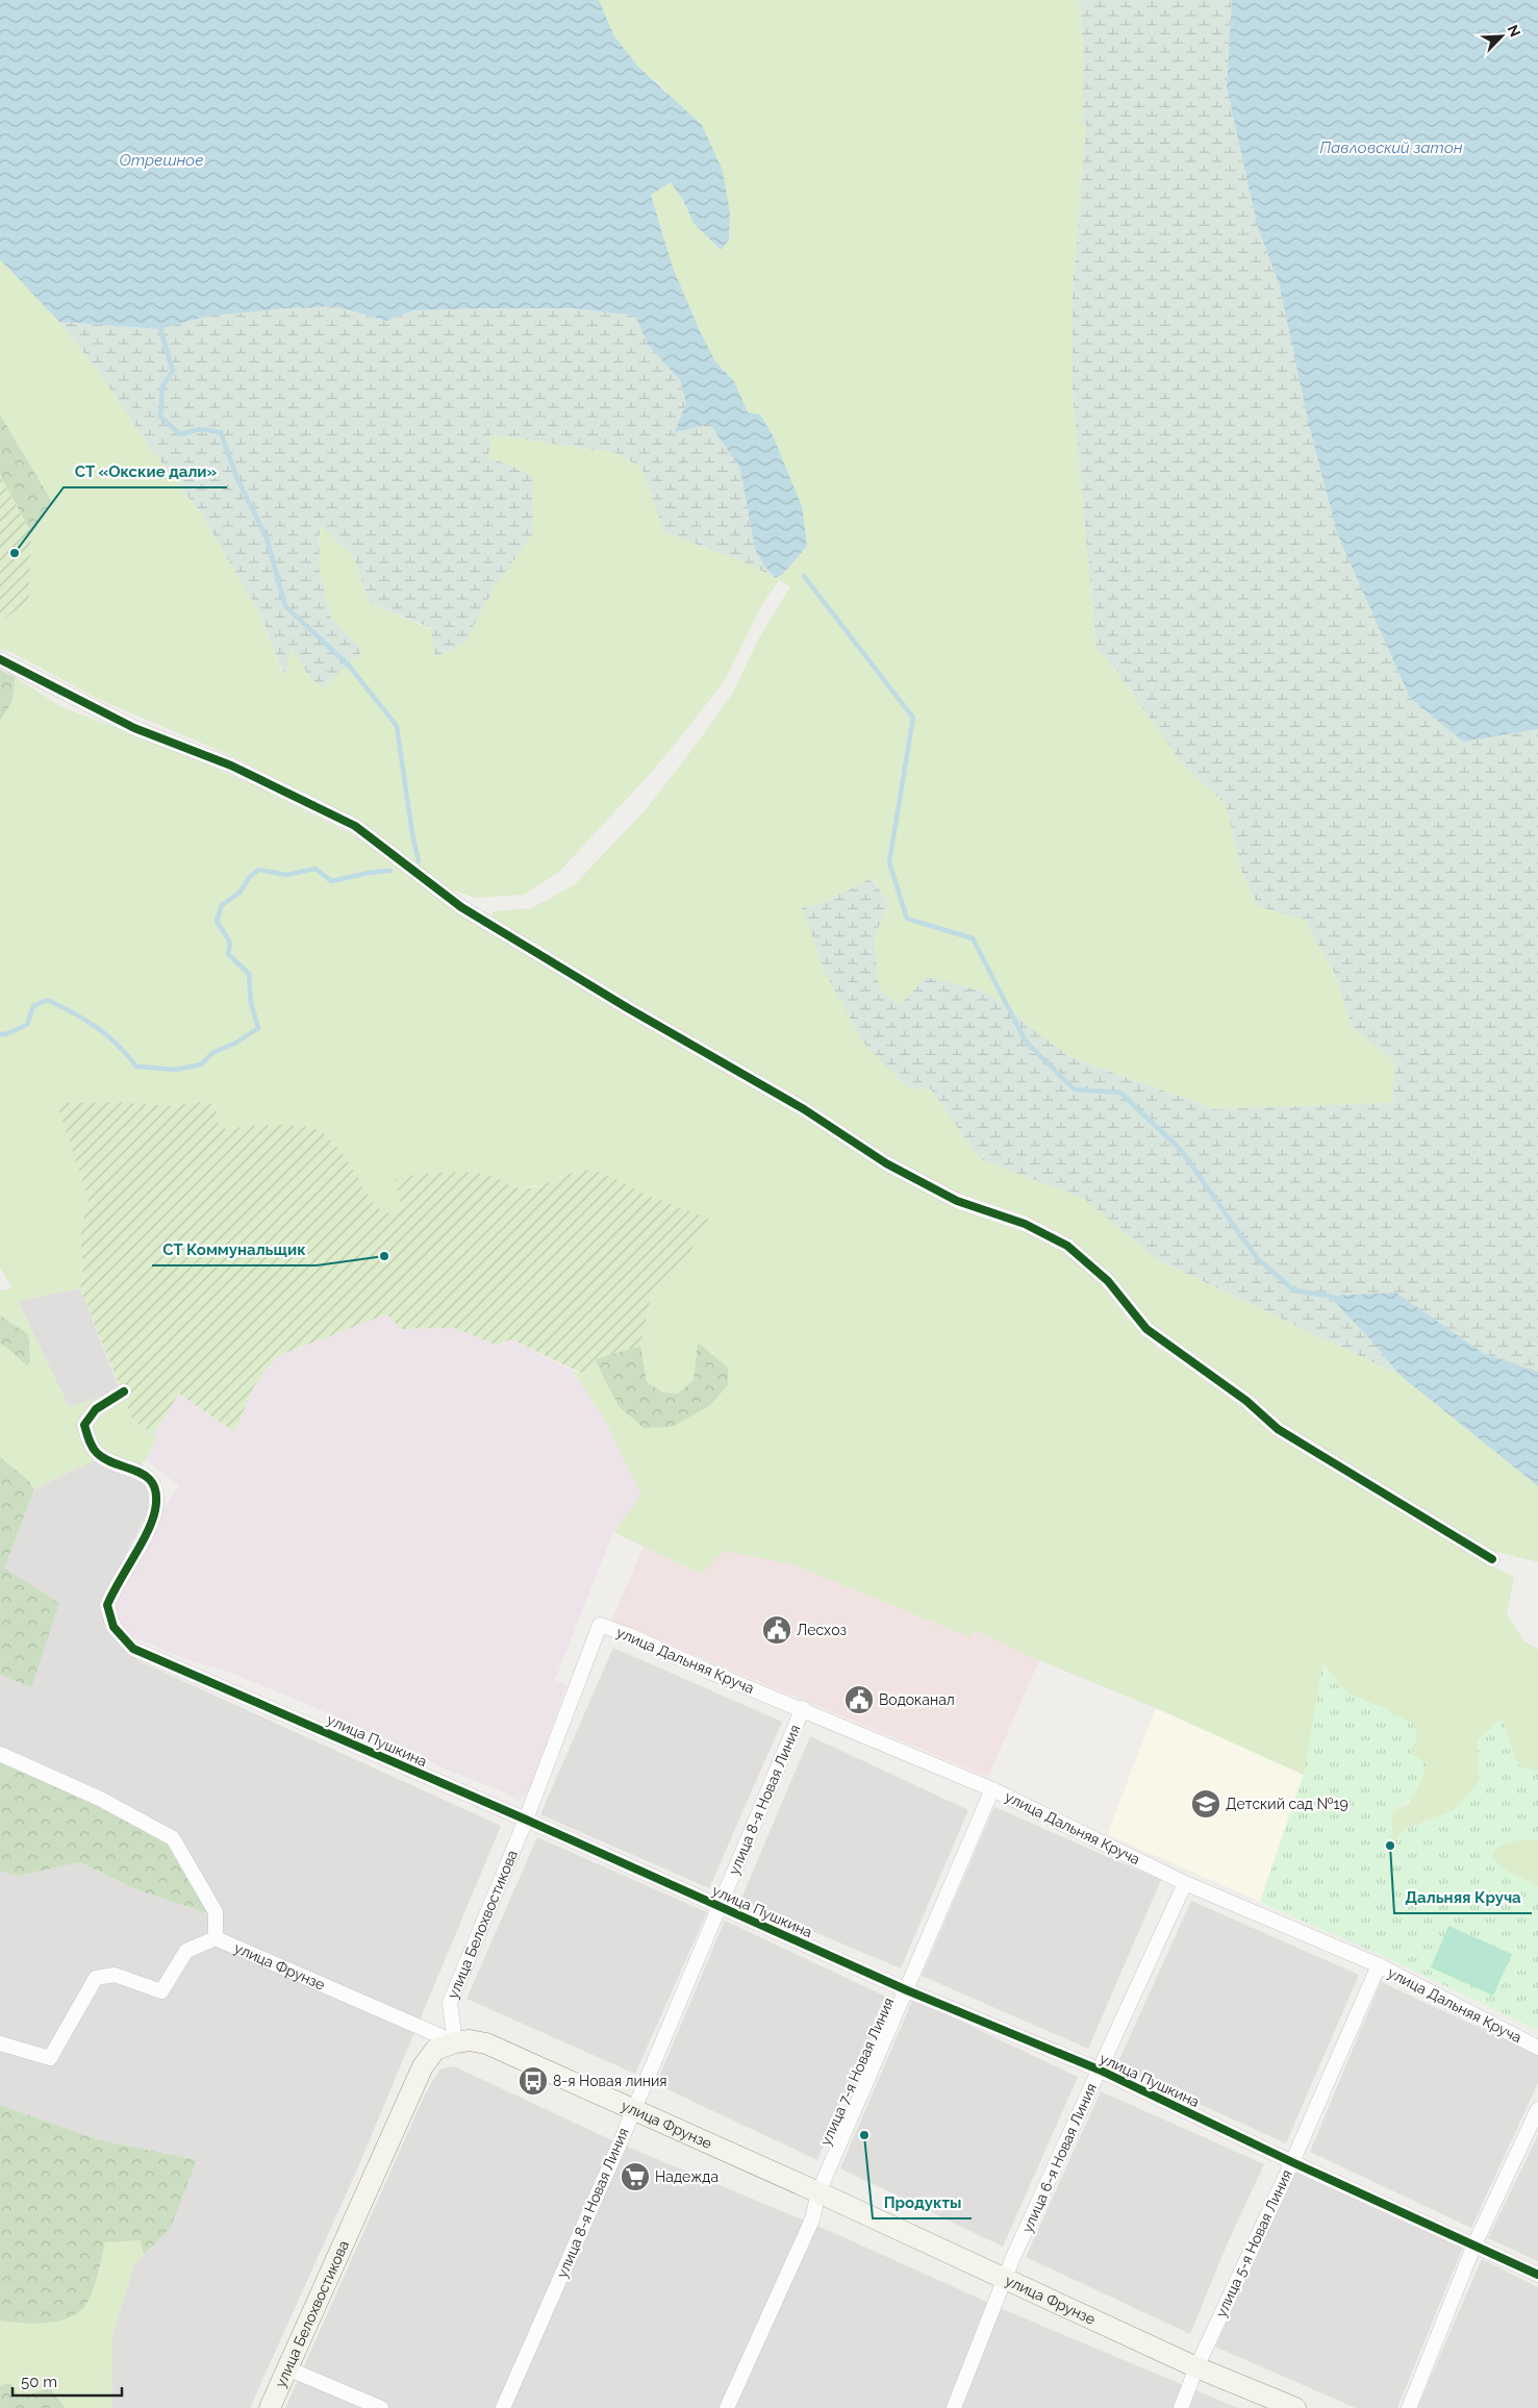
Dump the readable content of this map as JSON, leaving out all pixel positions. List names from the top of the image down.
{
  "streets": {
    "main road": ["улица Белохвостикова", "улица Фрунзе"],
    "street": [
      "улица Дальняя Круча",
      "улица Пушкина",
      "улица 8-я Новая Линия",
      "улица 7-я Новая Линия",
      "улица 6-я Новая Линия",
      "улица 5-я Новая Линия"
    ]
  },
  "crossings": [
    ["улица Дальняя Круча", "улица 8-я Новая Линия"],
    ["улица Дальняя Круча", "улица Белохвостикова"],
    ["улица Дальняя Круча", "улица 7-я Новая Линия"],
    ["улица Дальняя Круча", "улица 6-я Новая Линия"],
    ["улица Дальняя Круча", "улица 5-я Новая Линия"],
    ["улица Пушкина", "улица 8-я Новая Линия"],
    ["улица Пушкина", "улица Белохвостикова"],
    ["улица Пушкина", "улица 7-я Новая Линия"],
    ["улица Пушкина", "улица 6-я Новая Линия"],
    ["улица Пушкина", "улица 5-я Новая Линия"],
    ["улица 8-я Новая Линия", "улица Фрунзе"],
    ["улица Белохвостикова", "улица Фрунзе"],
    ["улица Фрунзе", "улица 7-я Новая Линия"],
    ["улица Фрунзе", "улица 6-я Новая Линия"],
    ["улица Фрунзе", "улица 5-я Новая Линия"]
  ],
  "water": ["Павловский затон", "Отрешное"],
  "places": {
    "other": [
      "СТ «Окские дали»",
      "СТ Коммунальщик",
      "Дальняя Круча",
      "Продукты"
    ],
    "public building": ["Лесхоз", "Водоканал"],
    "school or university": ["Детский сад №19"],
    "bus stop": ["8-я Новая линия"],
    "supermarket": ["Надежда"]
  },
  "scale_bar": "50 m",
  "north": "top right"
}
